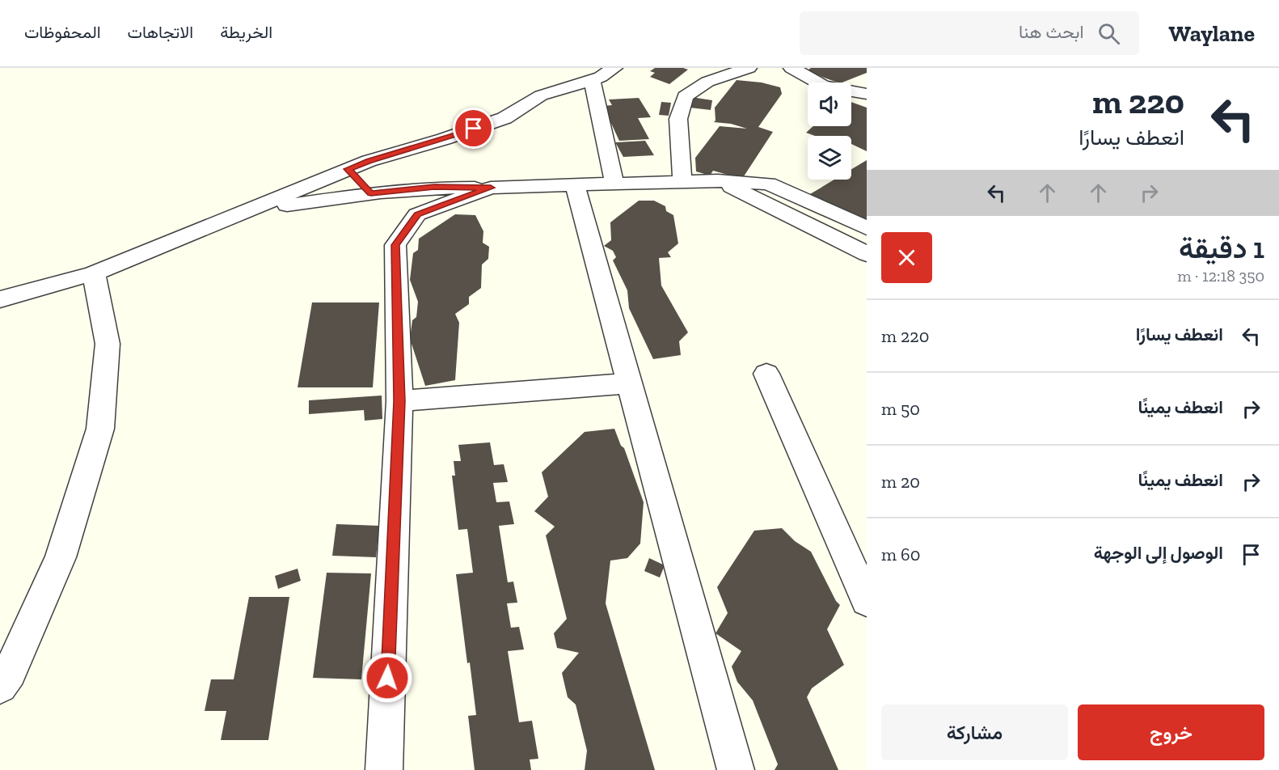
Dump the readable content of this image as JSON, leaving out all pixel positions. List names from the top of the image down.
{
  "page": {
    "header": "Waylane",
    "search": "ابحث هنا",
    "nav": ["الخريطة", "الاتجاهات", "المحفوظات"],
    "turn": ["220 m", "انعطف يسارًا"],
    "heading": ["1 دقيقة", "350 m · 12:18"],
    "list": [
      {
        "name": "انعطف يسارًا",
        "value": "220 m"
      },
      {
        "name": "انعطف يمينًا",
        "value": "50 m"
      },
      {
        "name": "انعطف يمينًا",
        "value": "20 m"
      },
      {
        "name": "الوصول إلى الوجهة",
        "value": "60 m"
      }
    ],
    "buttons": ["خروج", "مشاركة"]
  }
}
